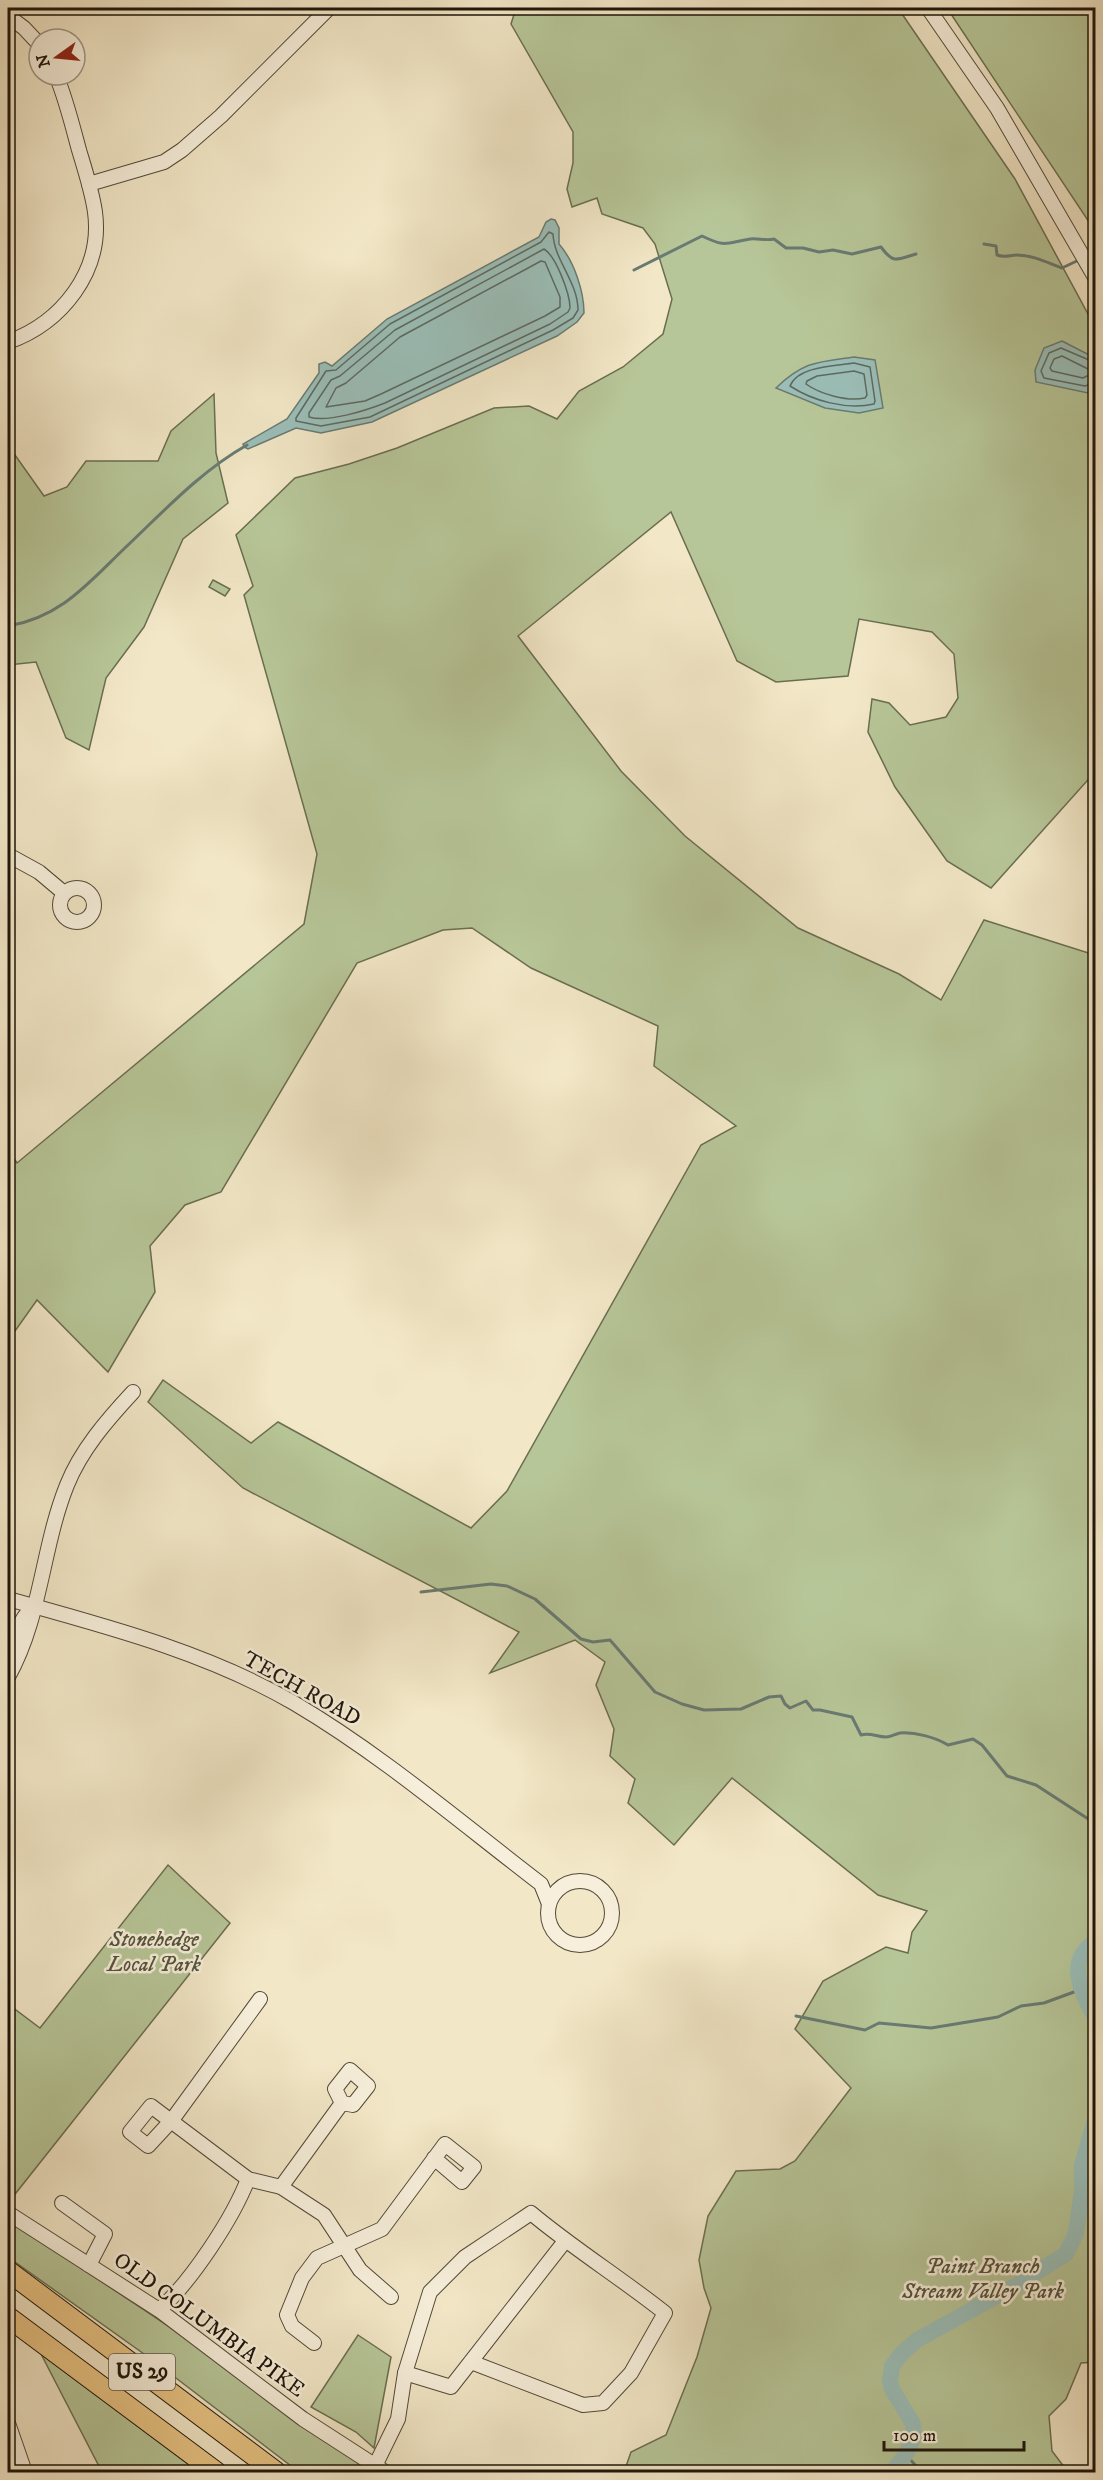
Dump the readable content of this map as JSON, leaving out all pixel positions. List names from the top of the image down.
{
  "streets": {
    "highway": ["US 29"],
    "street": ["TECH ROAD", "OLD COLUMBIA PIKE"]
  },
  "parks": ["Stonehedge Local Park", "Paint Branch Stream Valley Park"],
  "scale_bar": "100 m",
  "north": "left"
}
